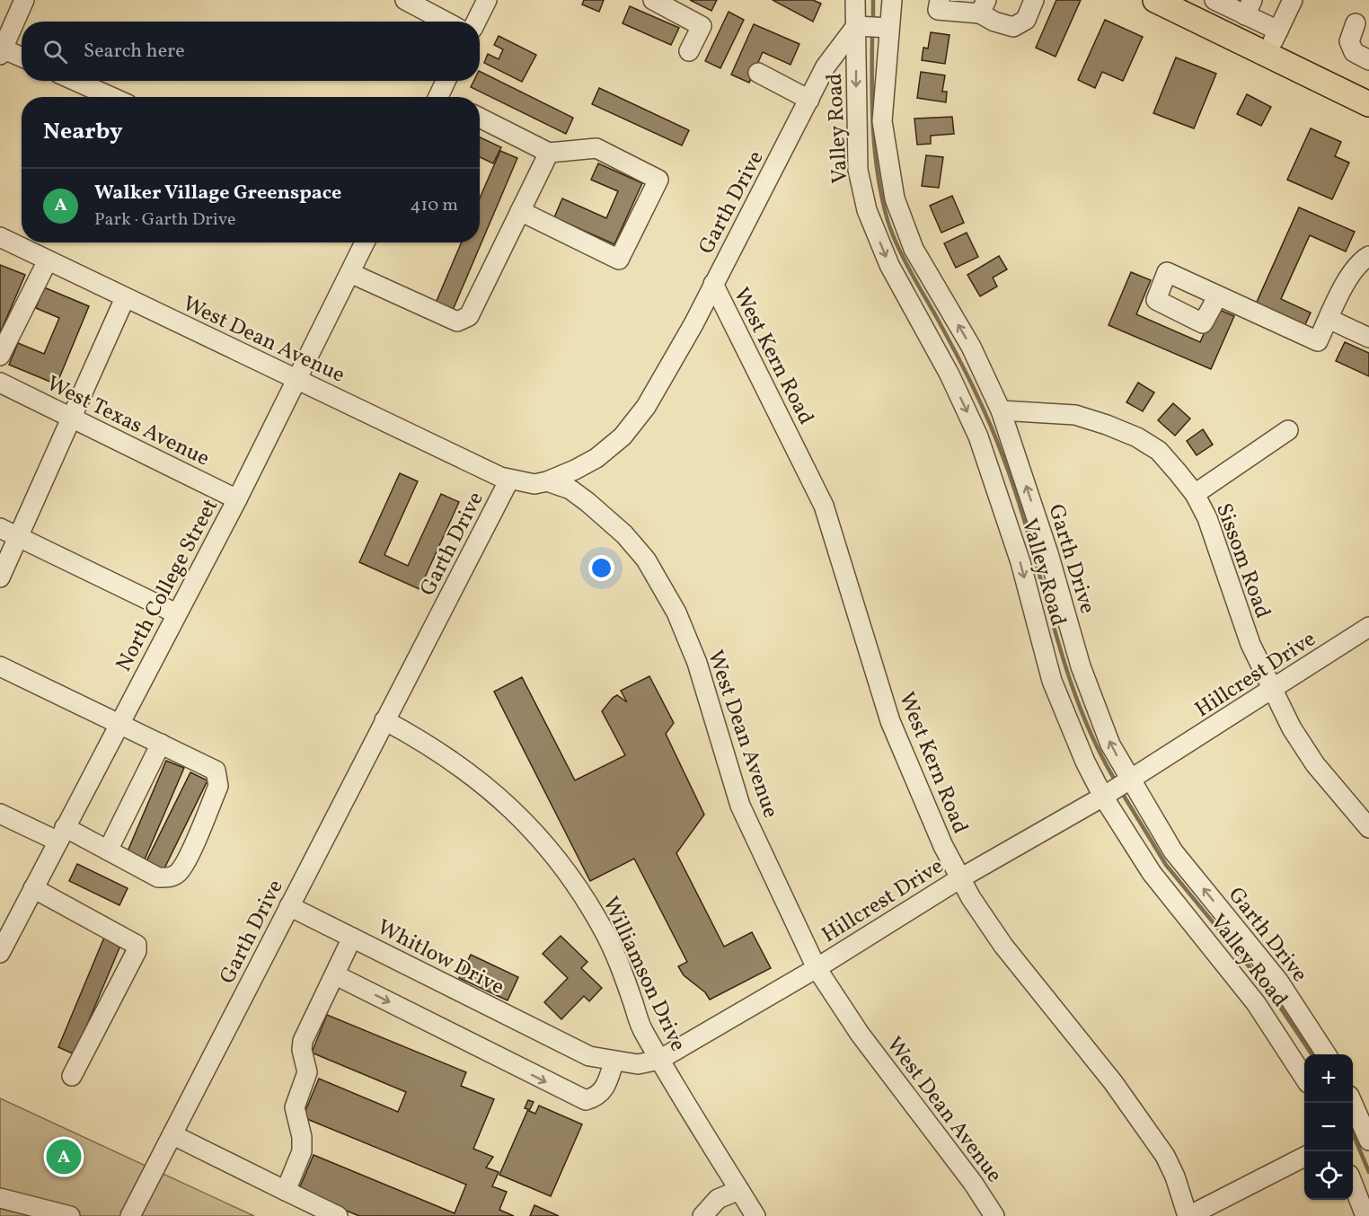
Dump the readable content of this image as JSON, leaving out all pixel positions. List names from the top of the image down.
{
  "streets": {
    "street": [
      "Valley Road",
      "Garth Drive",
      "West Dean Avenue",
      "West Kern Road",
      "West Texas Avenue",
      "Sissom Road",
      "North College Street",
      "Hillcrest Drive",
      "Whitlow Drive",
      "Williamson Drive"
    ]
  },
  "crossings": [
    ["Valley Road", "Garth Drive"],
    ["Valley Road", "Hillcrest Drive"],
    ["Garth Drive", "West Dean Avenue"],
    ["Garth Drive", "West Kern Road"],
    ["Garth Drive", "Sissom Road"],
    ["Garth Drive", "Hillcrest Drive"],
    ["Garth Drive", "Whitlow Drive"],
    ["Garth Drive", "Williamson Drive"],
    ["West Dean Avenue", "North College Street"],
    ["West Dean Avenue", "Hillcrest Drive"],
    ["West Kern Road", "Hillcrest Drive"],
    ["West Texas Avenue", "North College Street"],
    ["Sissom Road", "Hillcrest Drive"],
    ["Hillcrest Drive", "Whitlow Drive"],
    ["Hillcrest Drive", "Williamson Drive"]
  ],
  "one_way": ["Valley Road", "Garth Drive"],
  "page": {
    "search": "Search here",
    "heading": "Nearby",
    "list": [
      {
        "mark": "A",
        "name": "Walker Village Greenspace",
        "note": "Park · Garth Drive",
        "value": "410 m"
      }
    ],
    "map_buttons": ["+", "−"],
    "pins": "A"
  }
}
